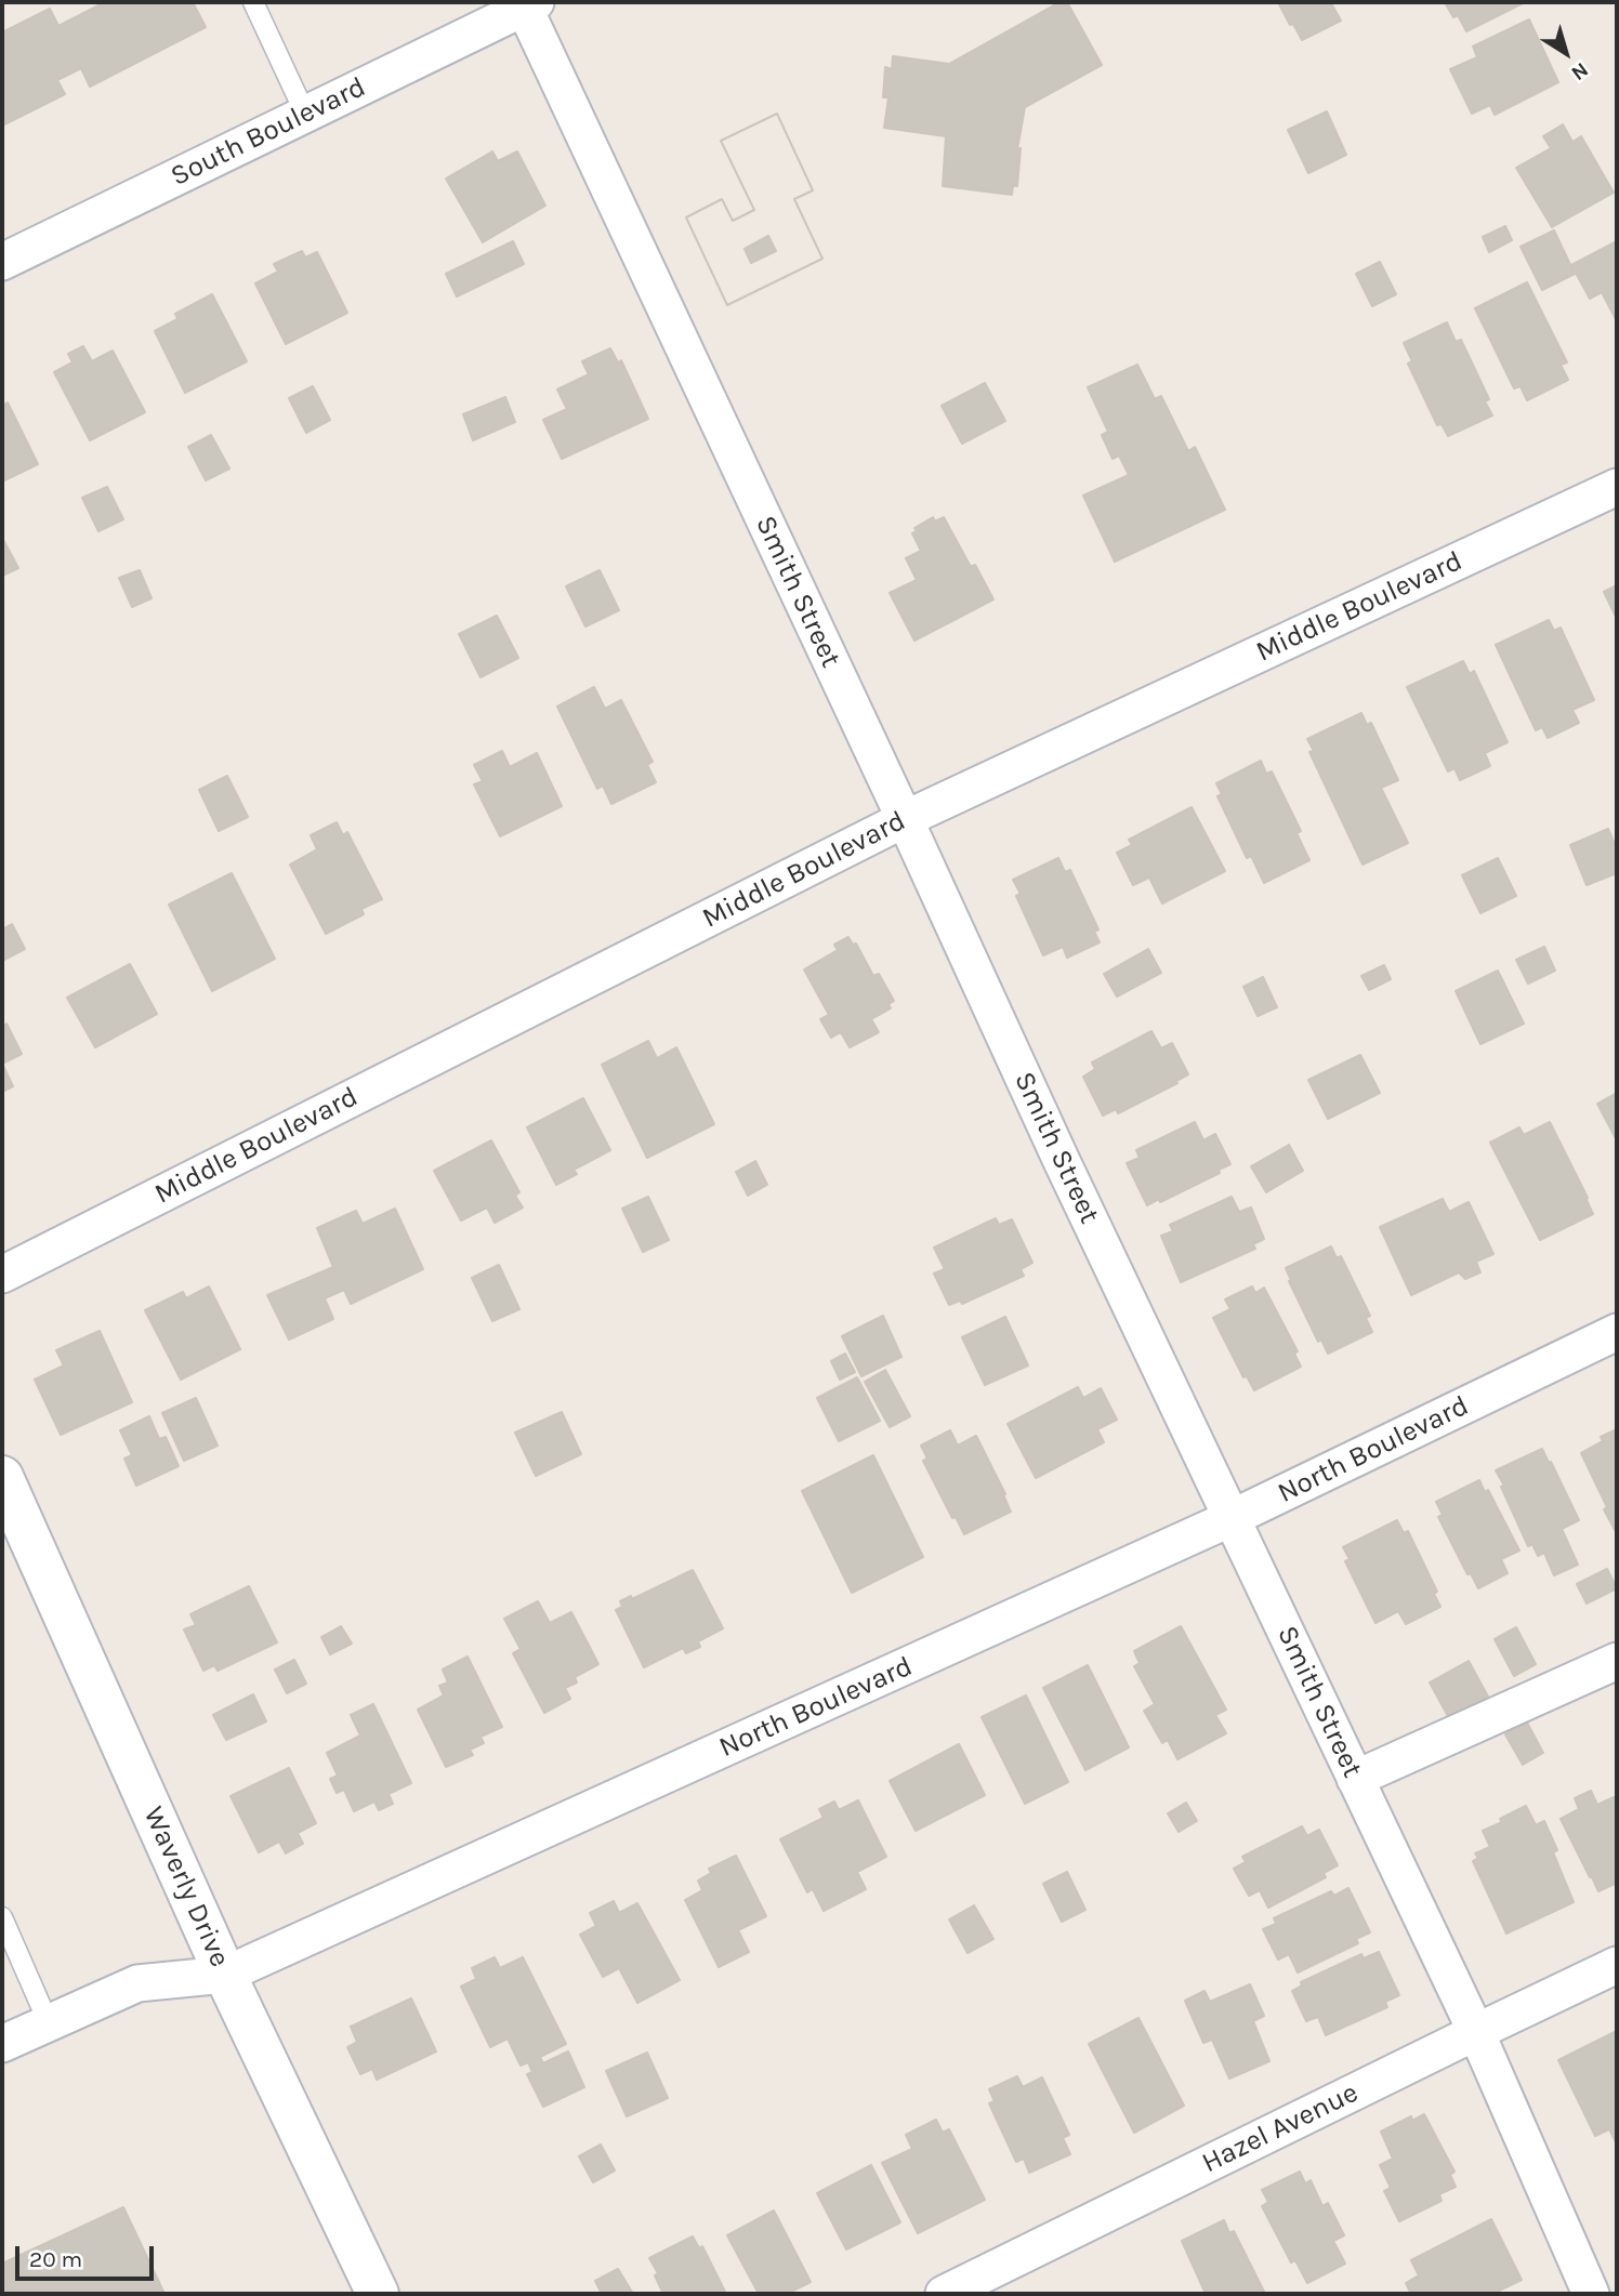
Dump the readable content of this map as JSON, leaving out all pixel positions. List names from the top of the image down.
{
  "streets": {
    "street": [
      "South Boulevard",
      "Smith Street",
      "Middle Boulevard",
      "North Boulevard",
      "Waverly Drive",
      "Hazel Avenue"
    ]
  },
  "crossings": [
    ["South Boulevard", "Smith Street"],
    ["Smith Street", "Middle Boulevard"],
    ["Smith Street", "North Boulevard"],
    ["Smith Street", "Hazel Avenue"],
    ["North Boulevard", "Waverly Drive"]
  ],
  "scale_bar": "20 m",
  "north": "bottom right"
}
